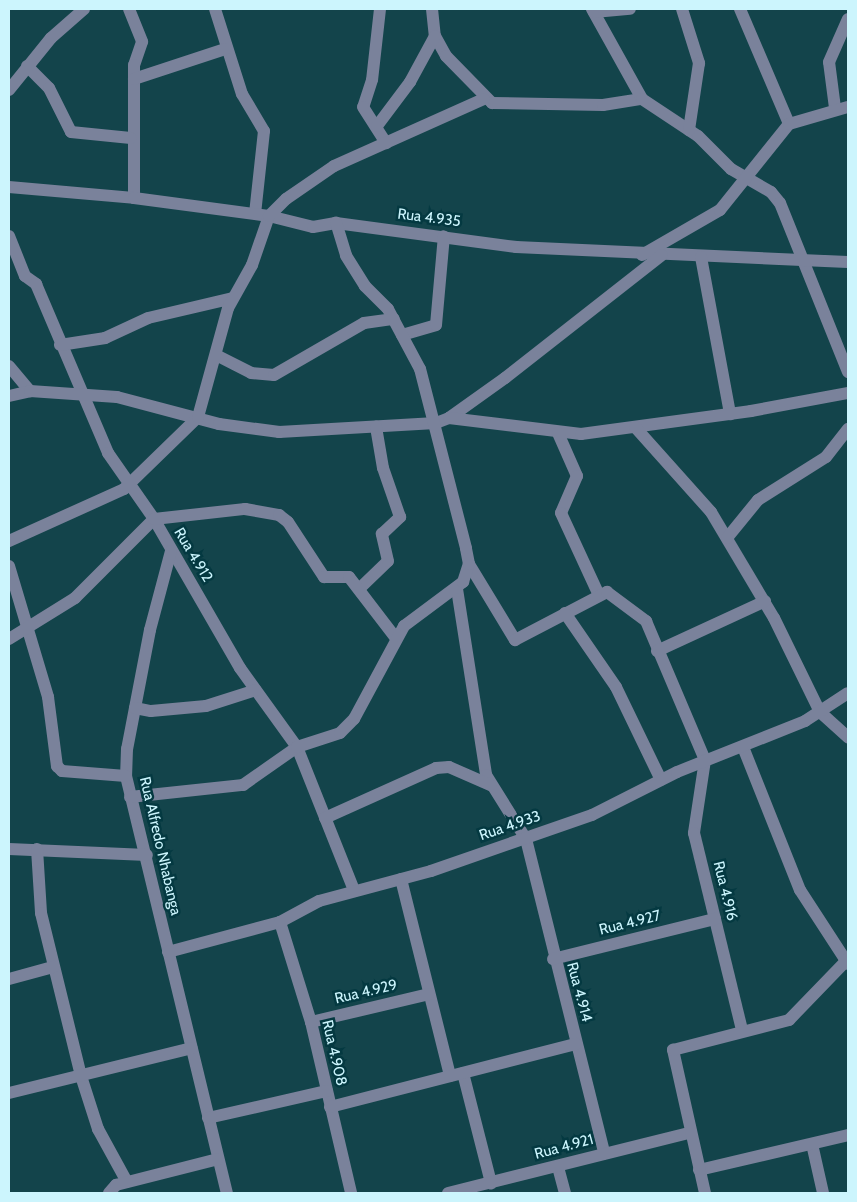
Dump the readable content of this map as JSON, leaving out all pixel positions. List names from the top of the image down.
{
  "streets": {
    "street": [
      "Rua 4.935",
      "Rua 4.912",
      "Rua 4.933",
      "Rua Alfredo Nhabanga",
      "Rua 4.916",
      "Rua 4.927",
      "Rua 4.929",
      "Rua 4.914",
      "Rua 4.908",
      "Rua 4.921"
    ]
  },
  "crossings": [
    ["Rua 4.912", "Rua 4.933"],
    ["Rua 4.912", "Rua Alfredo Nhabanga"],
    ["Rua 4.933", "Rua Alfredo Nhabanga"],
    ["Rua 4.933", "Rua 4.916"],
    ["Rua 4.933", "Rua 4.914"],
    ["Rua 4.933", "Rua 4.908"],
    ["Rua 4.916", "Rua 4.927"],
    ["Rua 4.927", "Rua 4.914"],
    ["Rua 4.929", "Rua 4.908"],
    ["Rua 4.914", "Rua 4.921"]
  ]
}
